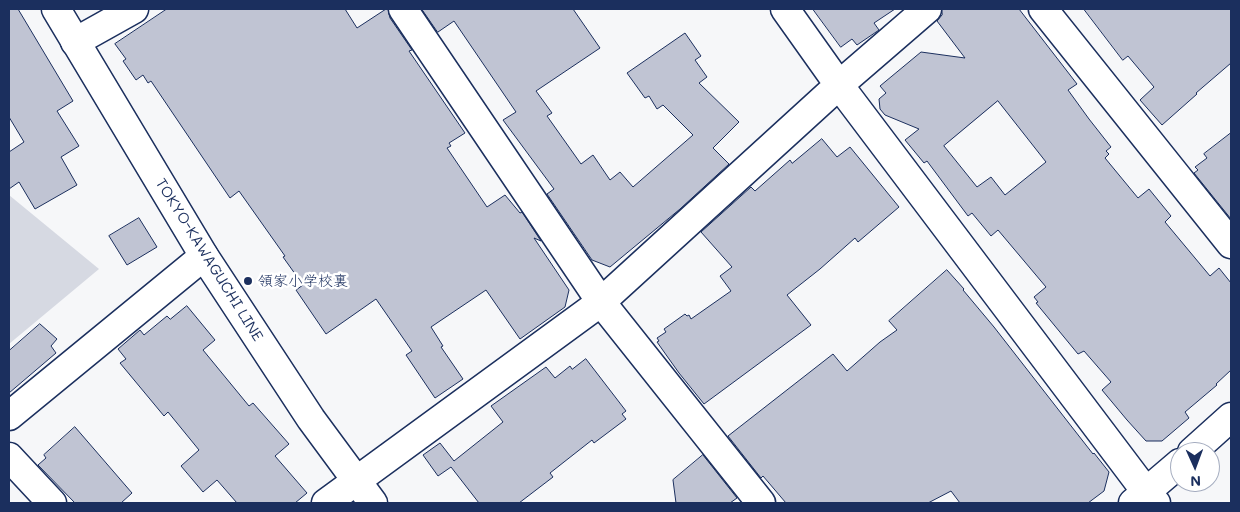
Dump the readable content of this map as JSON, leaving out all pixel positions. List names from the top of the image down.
{
  "streets": {
    "street": ["TOKYO-KAWAGUCHI LINE"]
  },
  "places": ["領家小学校裏"],
  "north": "bottom"
}
